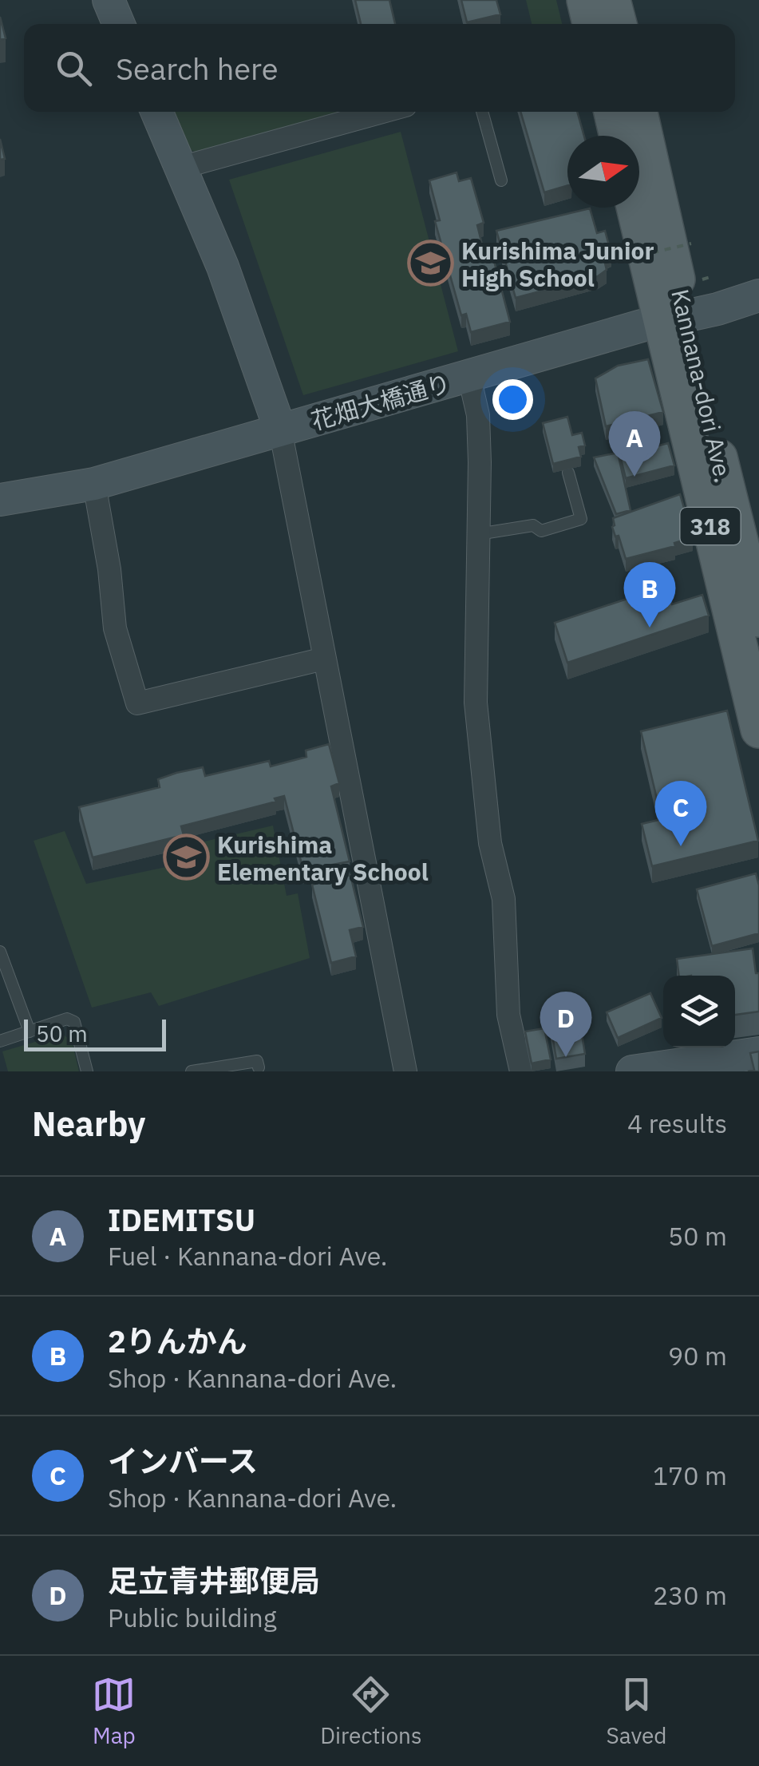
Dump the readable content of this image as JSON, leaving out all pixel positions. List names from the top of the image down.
{
  "streets": {
    "main road": ["Kannana-dori Ave.", "318"],
    "street": ["花畑大橋通り"]
  },
  "crossings": [
    ["Kannana-dori Ave.", "花畑大橋通り"]
  ],
  "places": {
    "school or university": ["Kurishima Junior High School", "Kurishima Elementary School"]
  },
  "scale_bar": "50 m",
  "north": "right",
  "page": {
    "search": "Search here",
    "pins": [
      "A",
      "B",
      "C",
      "D"
    ],
    "scale": "50 m",
    "heading": ["Nearby", "4 results"],
    "list": [
      {
        "mark": "A",
        "name": "IDEMITSU",
        "note": "Fuel · Kannana-dori Ave.",
        "value": "50 m"
      },
      {
        "mark": "B",
        "name": "2りんかん",
        "note": "Shop · Kannana-dori Ave.",
        "value": "90 m"
      },
      {
        "mark": "C",
        "name": "インバース",
        "note": "Shop · Kannana-dori Ave.",
        "value": "170 m"
      },
      {
        "mark": "D",
        "name": "足立青井郵便局",
        "note": "Public building",
        "value": "230 m"
      }
    ],
    "nav": ["Map", "Directions", "Saved"]
  }
}
